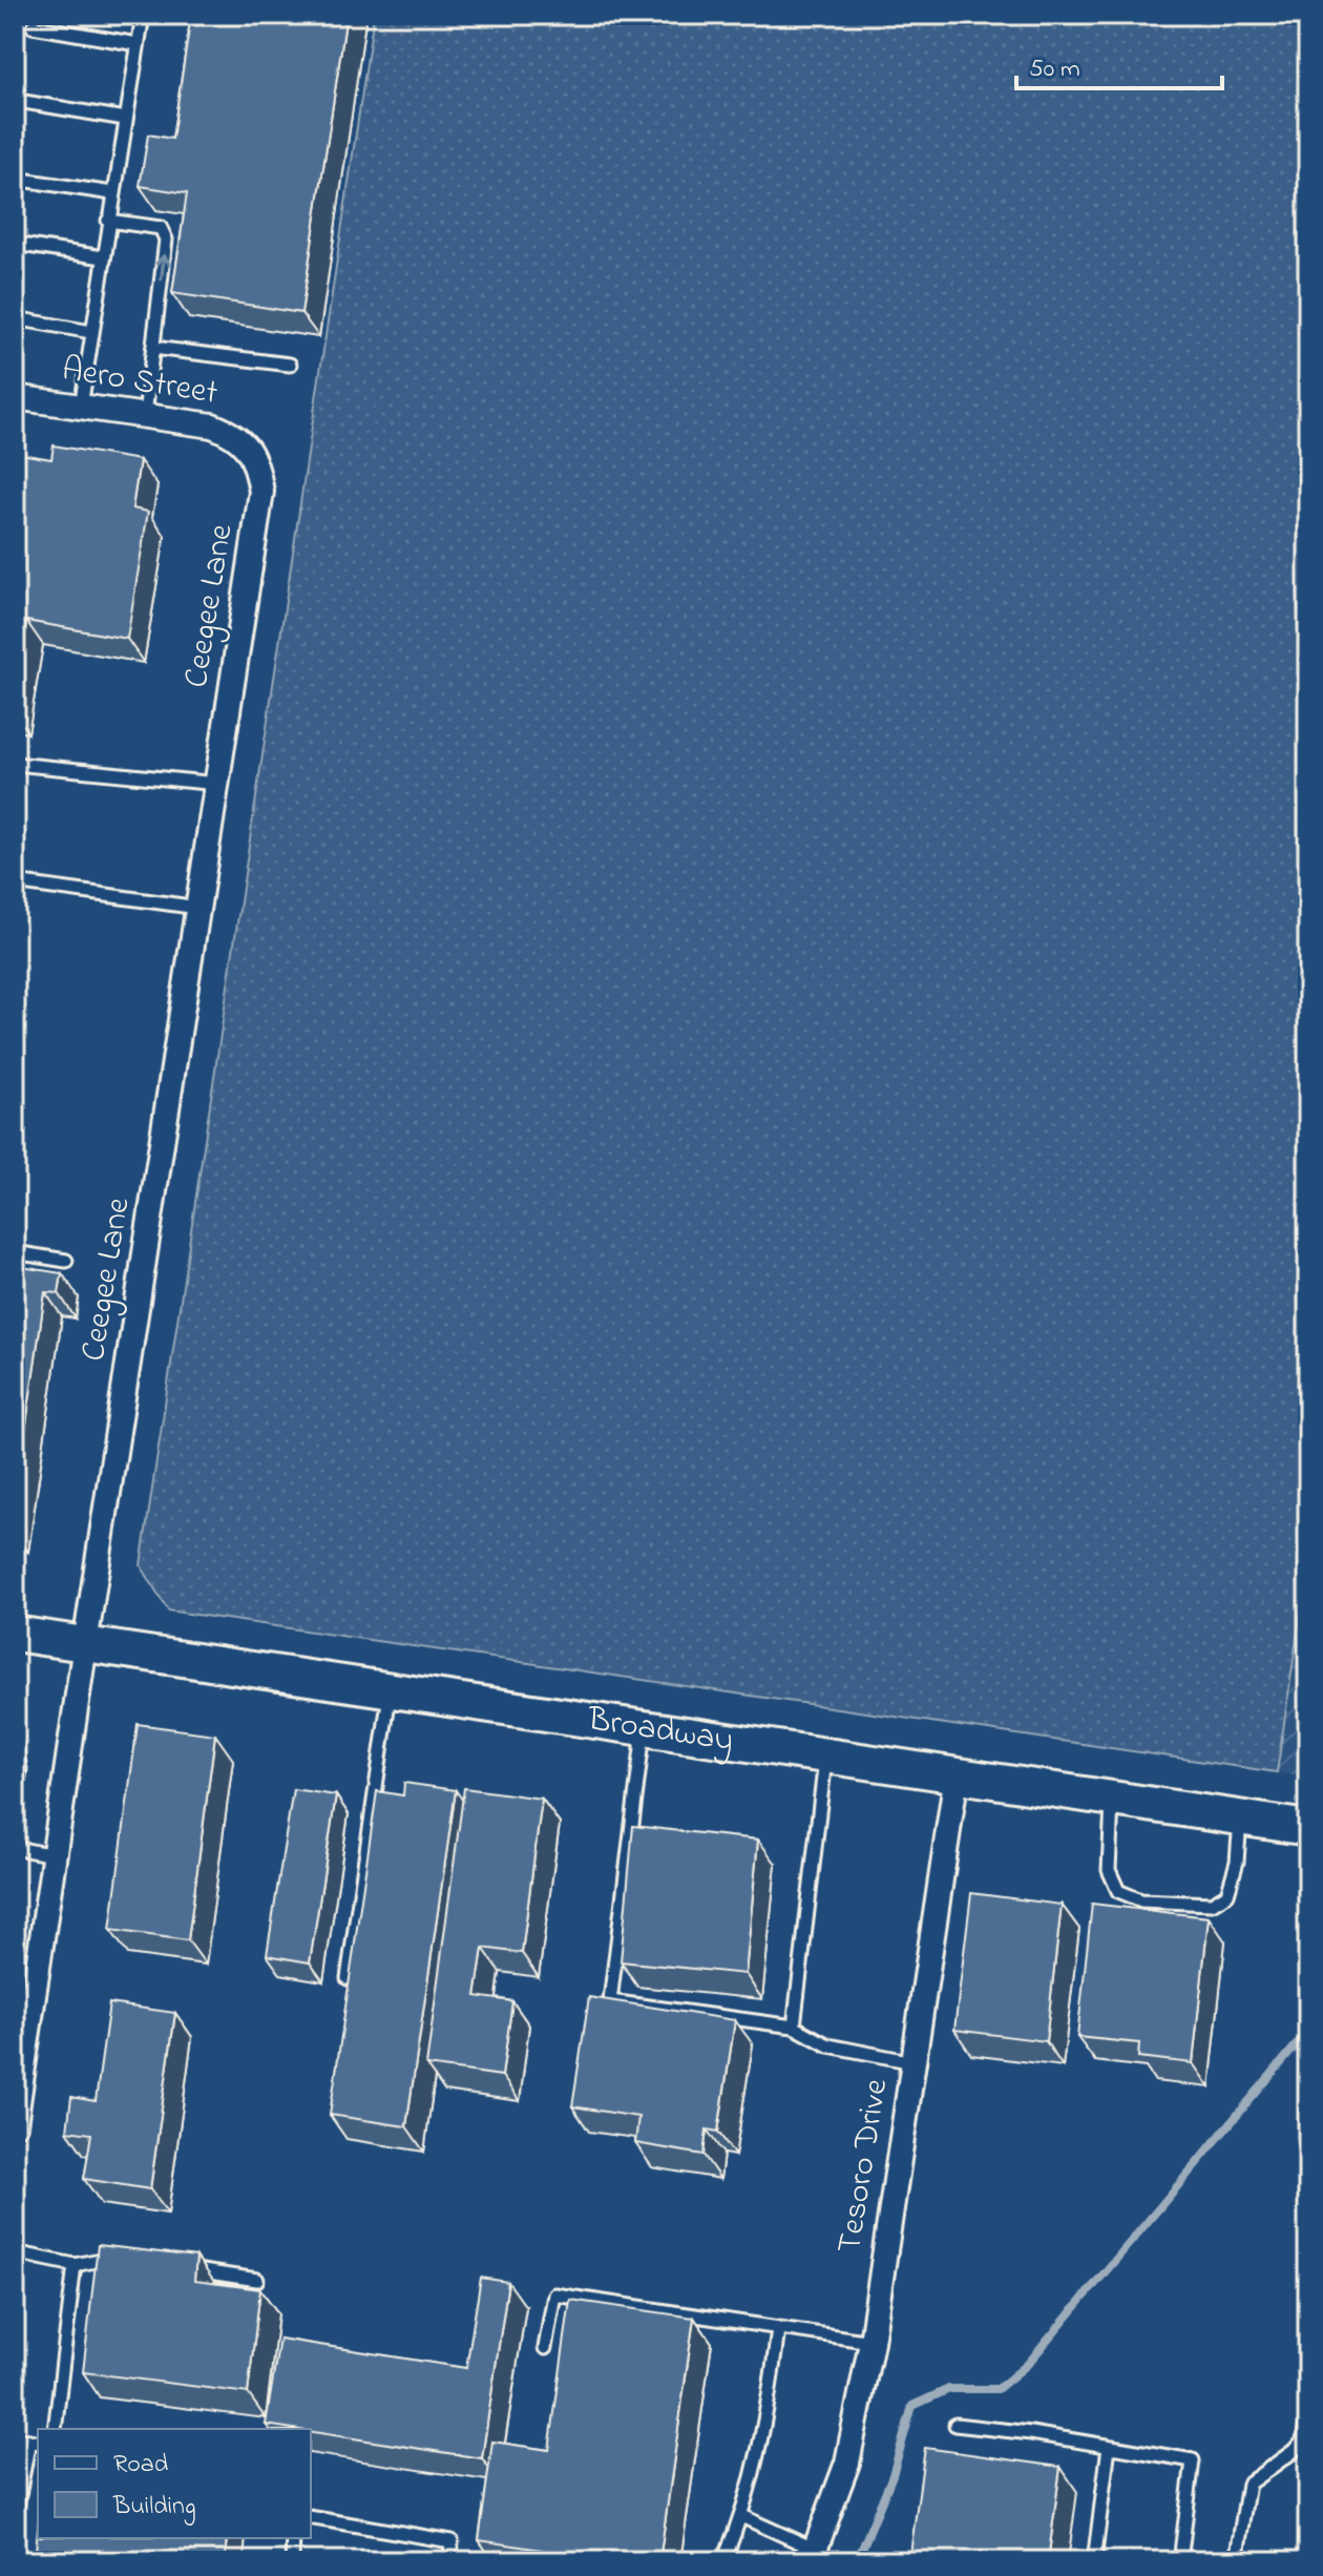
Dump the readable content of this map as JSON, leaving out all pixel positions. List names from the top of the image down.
{
  "streets": {
    "main road": ["Broadway"],
    "street": ["Aero Street", "Ceegee Lane", "Tesoro Drive"]
  },
  "crossings": [
    ["Aero Street", "Ceegee Lane"],
    ["Ceegee Lane", "Broadway"],
    ["Broadway", "Tesoro Drive"]
  ],
  "legend": ["Road", "Building"],
  "scale_bar": "50 m"
}
